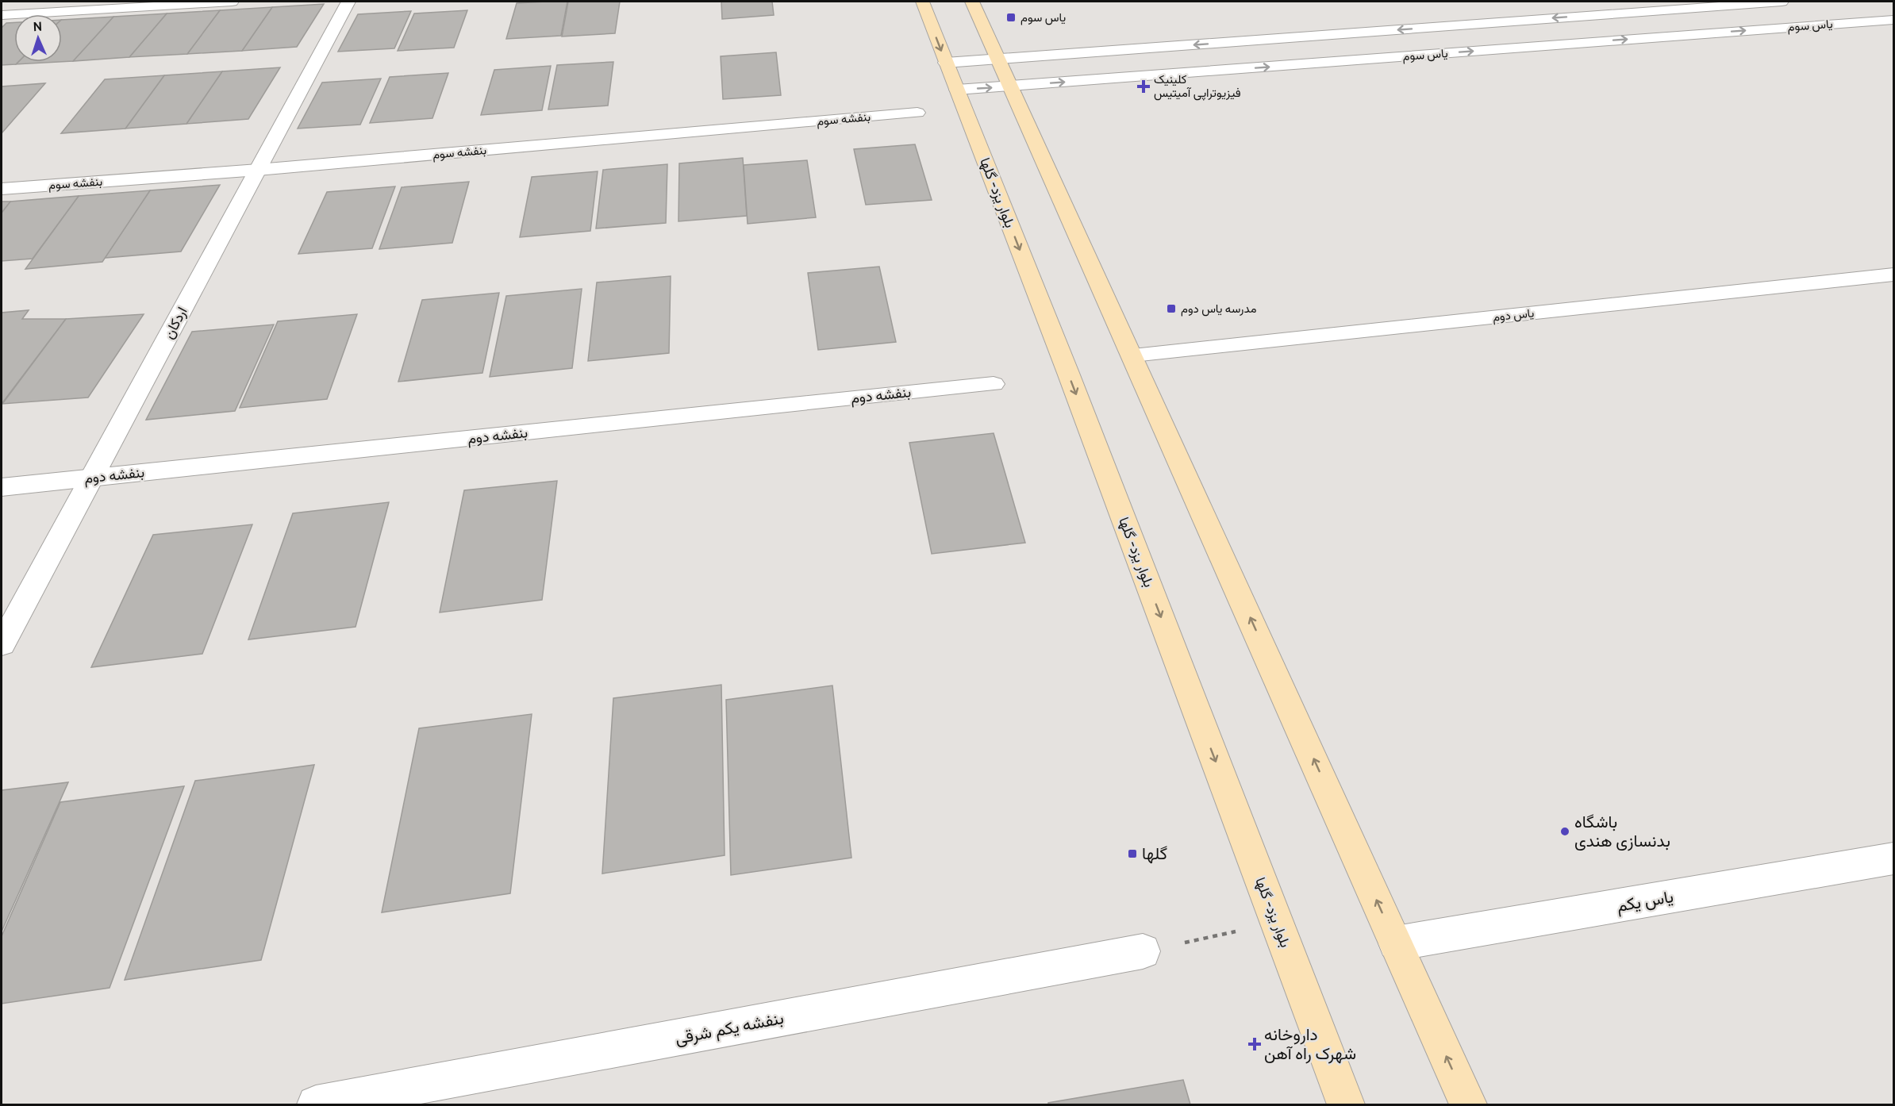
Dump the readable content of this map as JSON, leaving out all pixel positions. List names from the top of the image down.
{
  "streets": {
    "main road": ["بلوار یزد- گلها"],
    "street": [
      "یاس سوم",
      "بنفشه سوم",
      "یاس دوم",
      "اردکان",
      "بنفشه دوم",
      "یاس یکم",
      "بنفشه یکم شرقی"
    ]
  },
  "crossings": [
    ["یاس سوم", "بلوار یزد- گلها"],
    ["بنفشه سوم", "اردکان"],
    ["اردکان", "بنفشه دوم"]
  ],
  "places": {
    "transit": ["یاس سوم", "مدرسه یاس دوم", "گلها"],
    "health": ["کلینیک فیزیوتراپی آمیتیس", "داروخانه شهرک راه آهن"],
    "other": ["باشگاه بدنسازی هندی"]
  },
  "north": "top"
}
